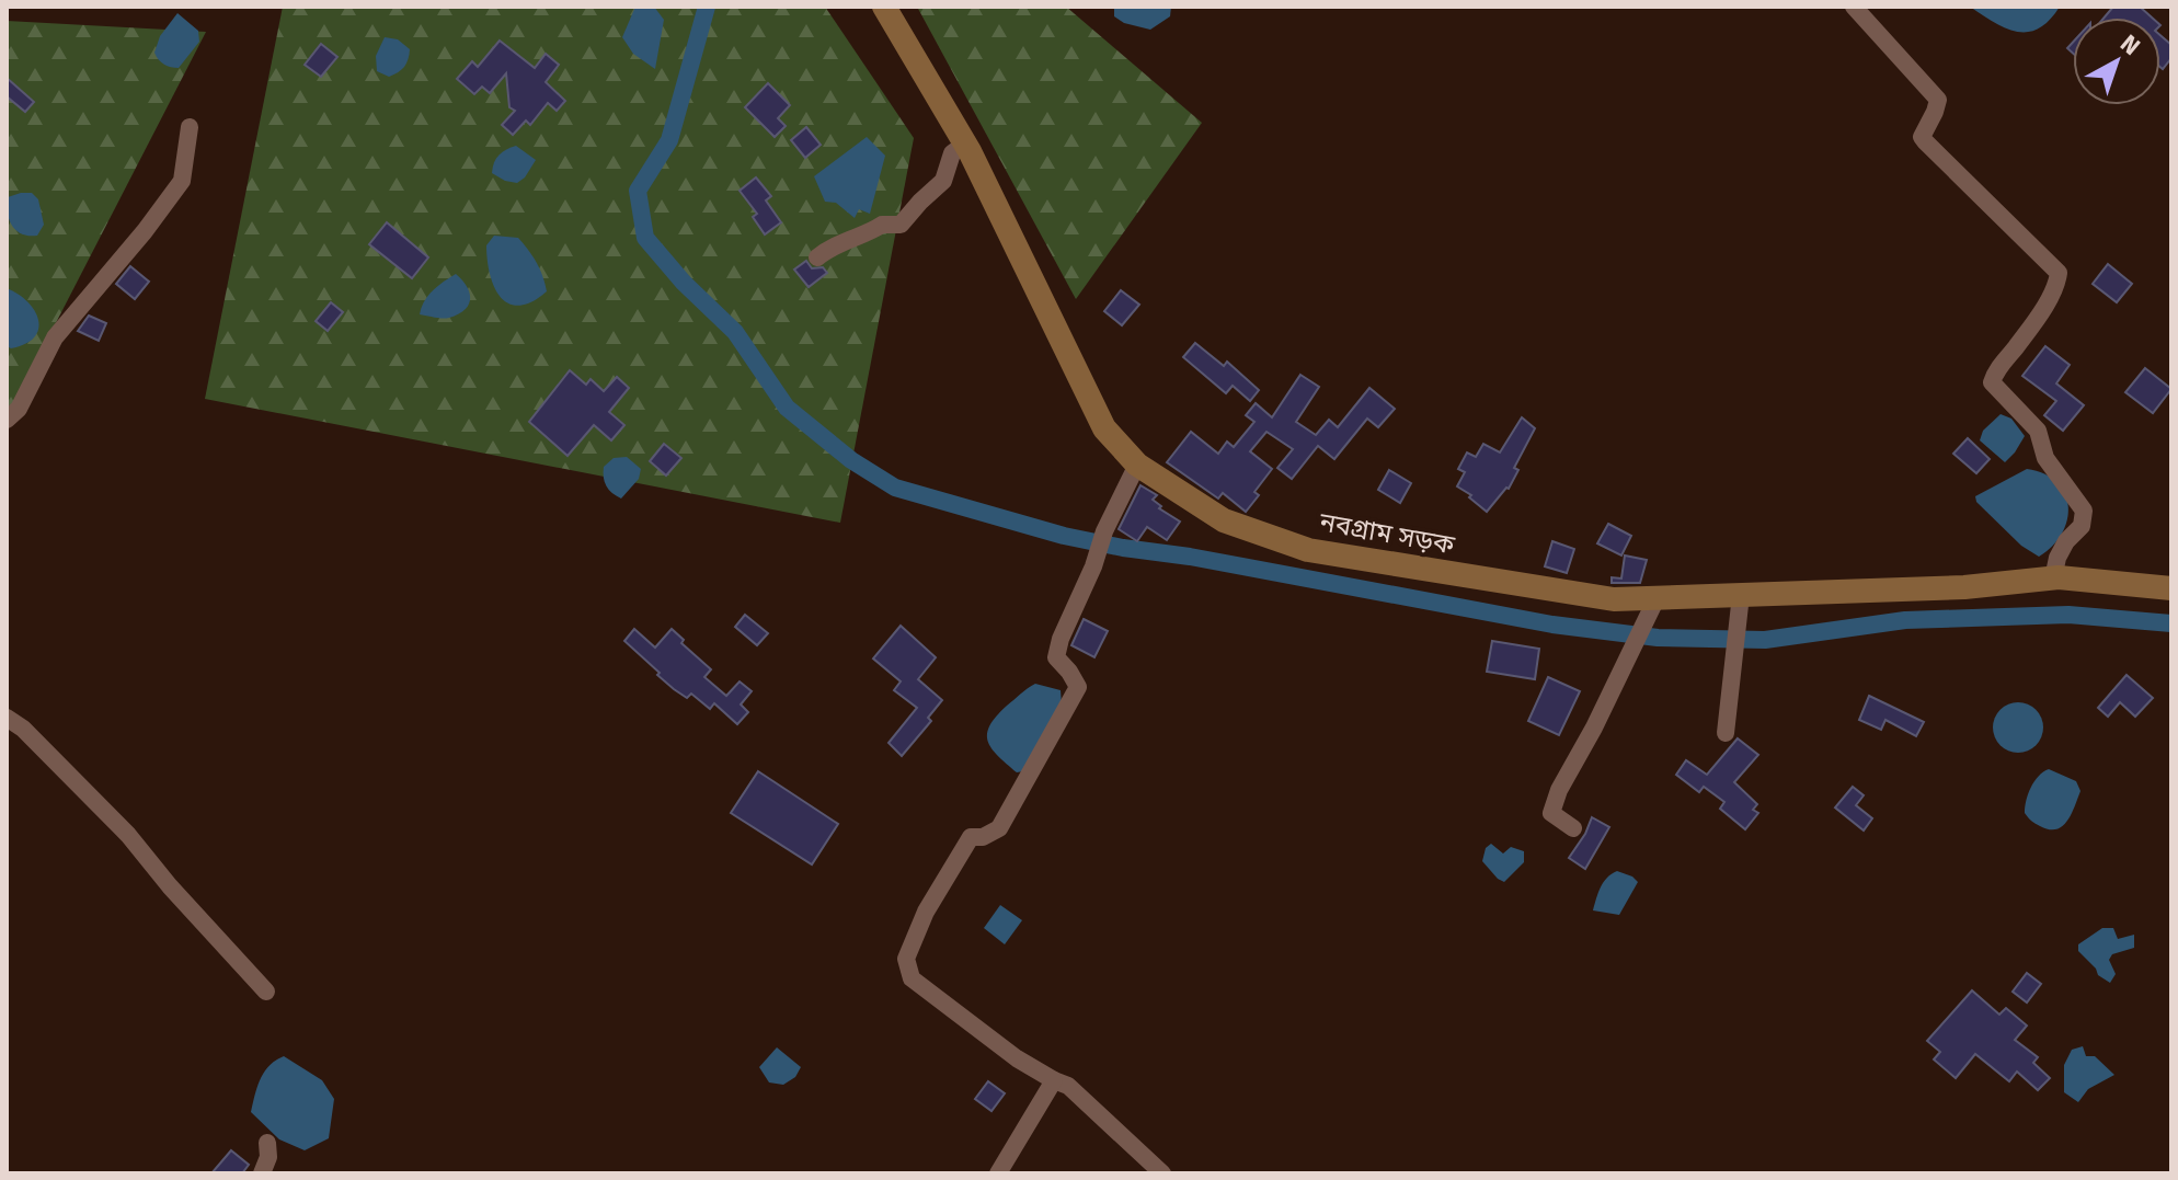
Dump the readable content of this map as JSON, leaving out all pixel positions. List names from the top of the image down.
{
  "streets": {
    "main road": ["নবগ্রাম সড়ক"]
  },
  "north": "top right"
}
